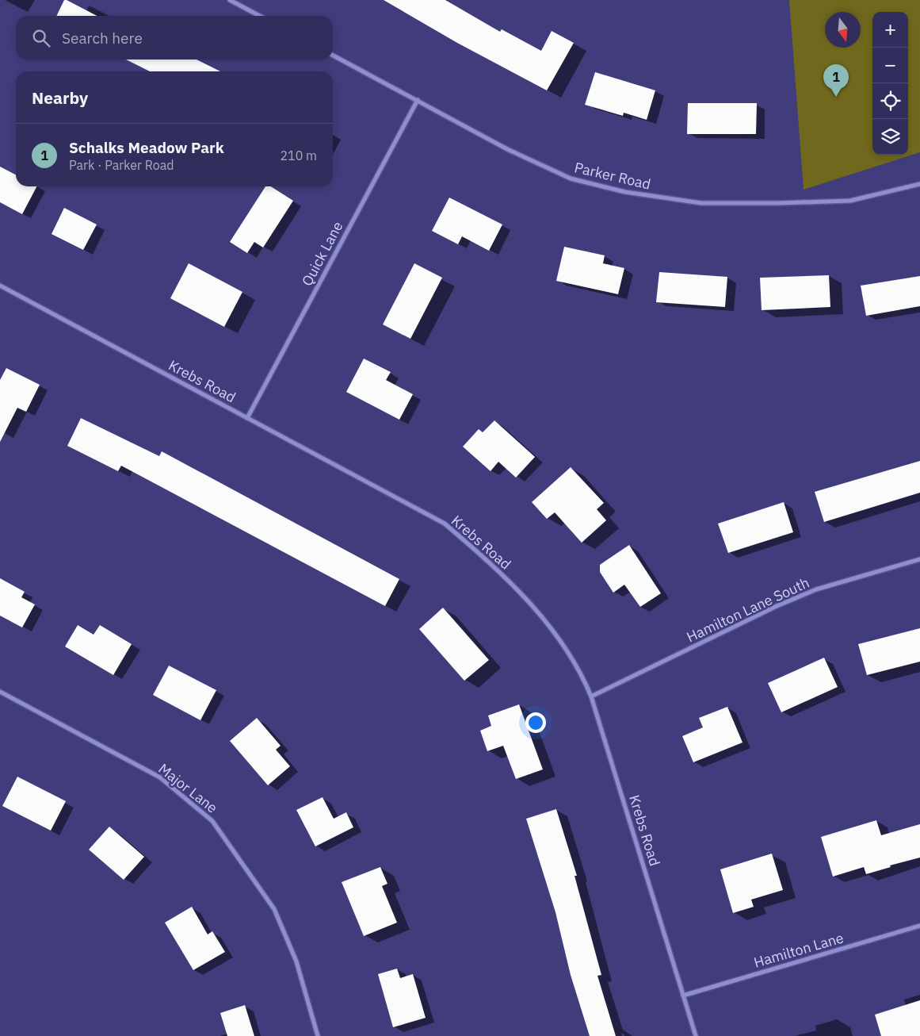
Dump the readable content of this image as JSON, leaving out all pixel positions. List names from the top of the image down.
{
  "streets": {
    "street": [
      "Parker Road",
      "Quick Lane",
      "Krebs Road",
      "Hamilton Lane South",
      "Major Lane",
      "Hamilton Lane"
    ]
  },
  "crossings": [
    ["Parker Road", "Quick Lane"],
    ["Quick Lane", "Krebs Road"],
    ["Krebs Road", "Hamilton Lane South"],
    ["Krebs Road", "Hamilton Lane"]
  ],
  "north": "bottom",
  "page": {
    "map_buttons": ["+", "−"],
    "search": "Search here",
    "pins": "1",
    "heading": "Nearby",
    "list": [
      {
        "mark": "1",
        "name": "Schalks Meadow Park",
        "note": "Park · Parker Road",
        "value": "210 m"
      }
    ]
  }
}
